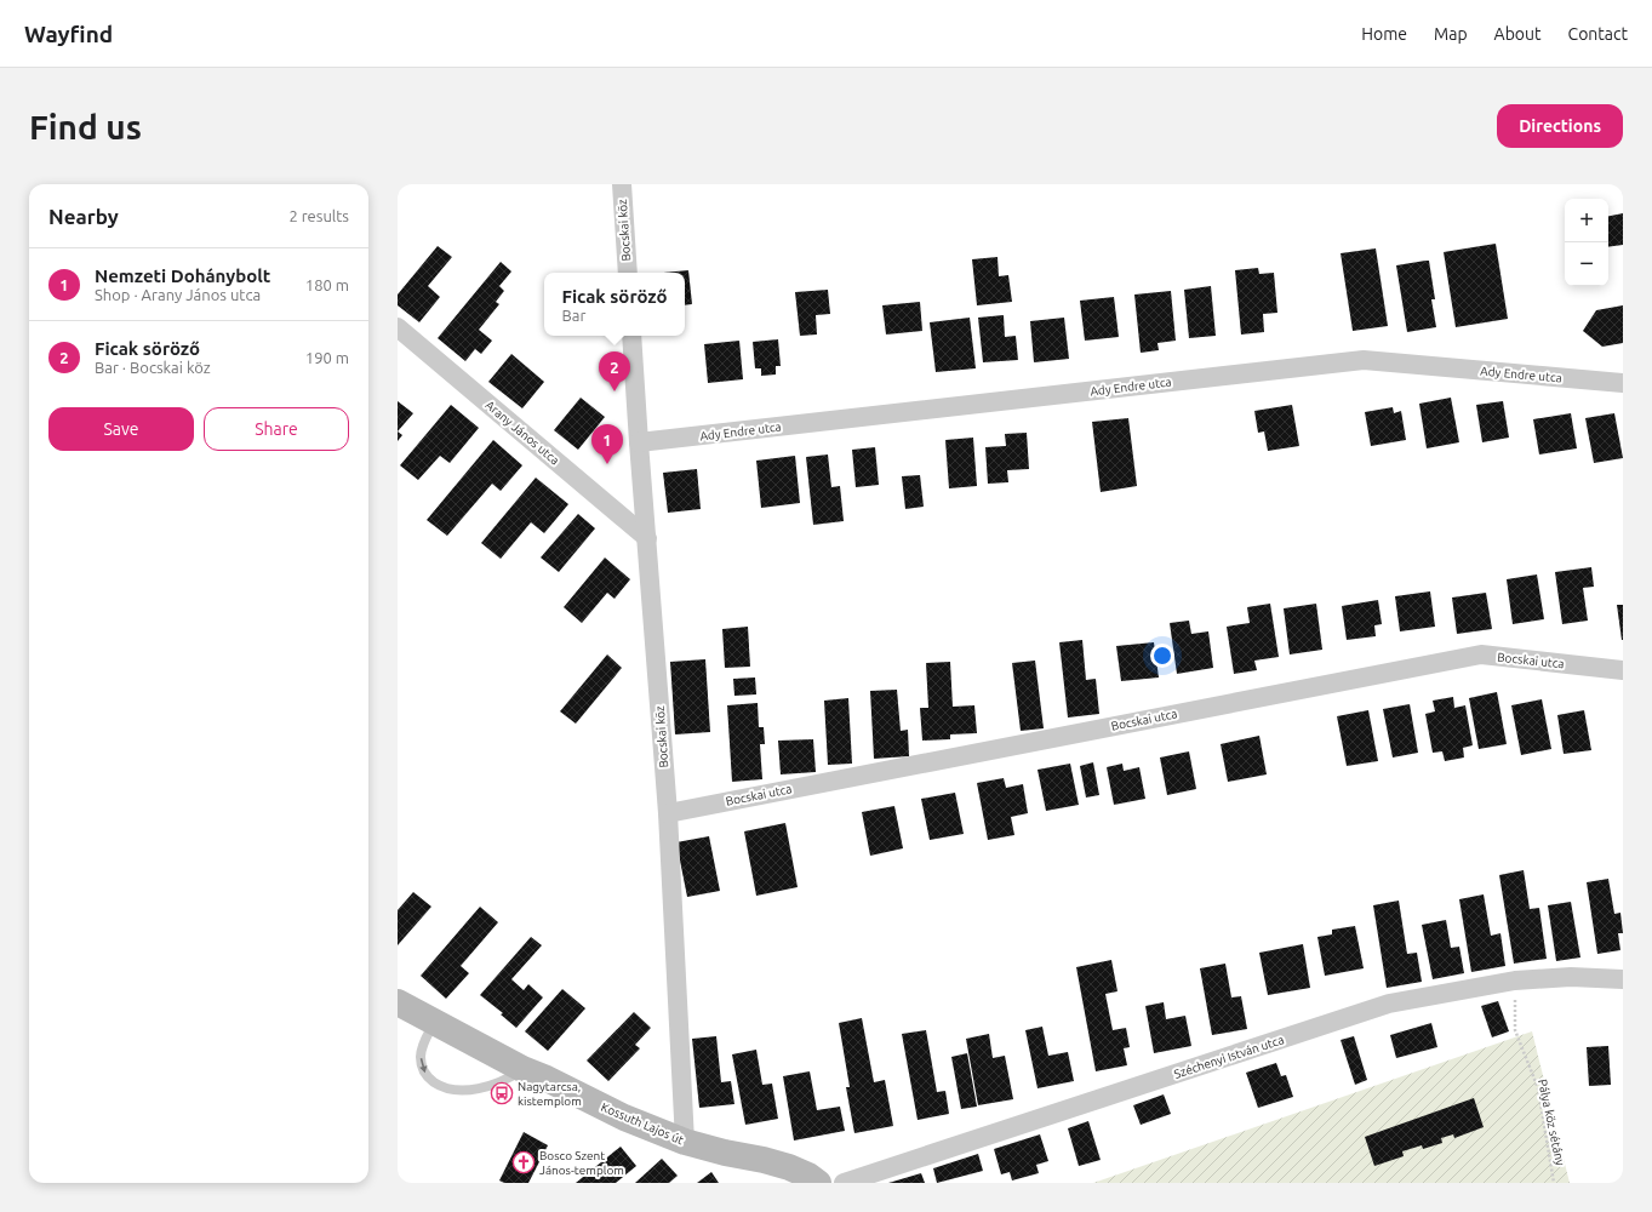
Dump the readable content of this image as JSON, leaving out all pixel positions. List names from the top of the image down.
{
  "streets": {
    "main road": ["Kossuth Lajos út"],
    "street": [
      "Bocskai köz",
      "Ady Endre utca",
      "Arany János utca",
      "Bocskai utca",
      "Széchenyi István utca"
    ],
    "path": ["Pálya köz sétány"]
  },
  "crossings": [
    ["Bocskai köz", "Ady Endre utca"],
    ["Bocskai köz", "Arany János utca"],
    ["Bocskai köz", "Bocskai utca"],
    ["Bocskai köz", "Kossuth Lajos út"],
    ["Széchenyi István utca", "Pálya köz sétány"]
  ],
  "places": {
    "bus stop": ["Nagytarcsa, kistemplom"],
    "church": ["Bosco Szent János-templom"]
  },
  "page": {
    "header": "Wayfind",
    "nav": [
      "Home",
      "Map",
      "About",
      "Contact"
    ],
    "buttons": [
      "Directions",
      ["Save", "Share"]
    ],
    "title": "Find us",
    "heading": ["Nearby", "2 results"],
    "map_buttons": ["+", "−"],
    "list": [
      {
        "mark": "1",
        "name": "Nemzeti Dohánybolt",
        "note": "Shop · Arany János utca",
        "value": "180 m"
      },
      {
        "mark": "2",
        "name": "Ficak söröző",
        "note": "Bar · Bocskai köz",
        "value": "190 m"
      }
    ],
    "popup": ["Ficak söröző", "Bar"],
    "pins": ["2", "1"]
  }
}
